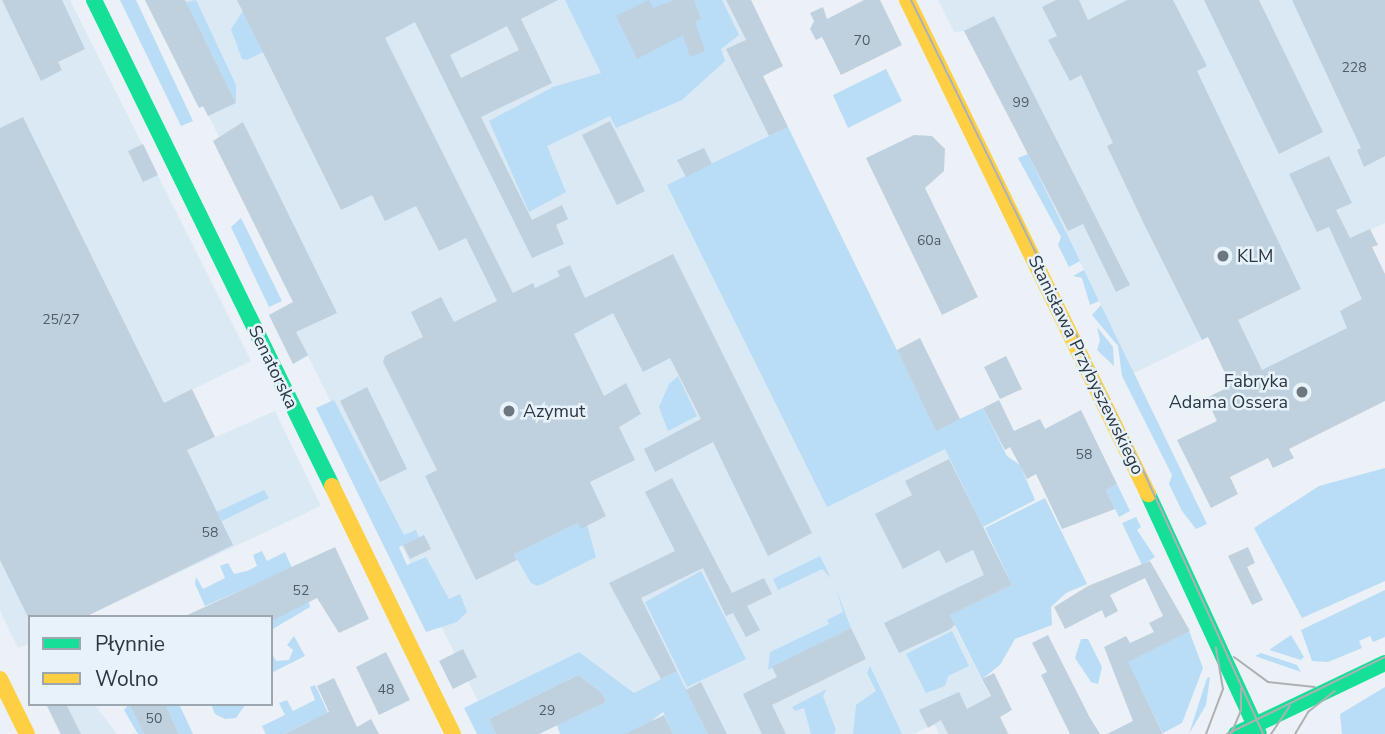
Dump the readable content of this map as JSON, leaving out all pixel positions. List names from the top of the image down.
{
  "streets": {
    "street": ["Stanisława Przybyszewskiego", "Senatorska"]
  },
  "places": ["KLM", "Fabryka Adama Ossera", "Azymut"],
  "house_numbers": [
    "70",
    "228",
    "99",
    "60a",
    "25/27",
    "58",
    "58",
    "52",
    "48",
    "29",
    "50"
  ],
  "legend": ["Płynnie", "Wolno"]
}
